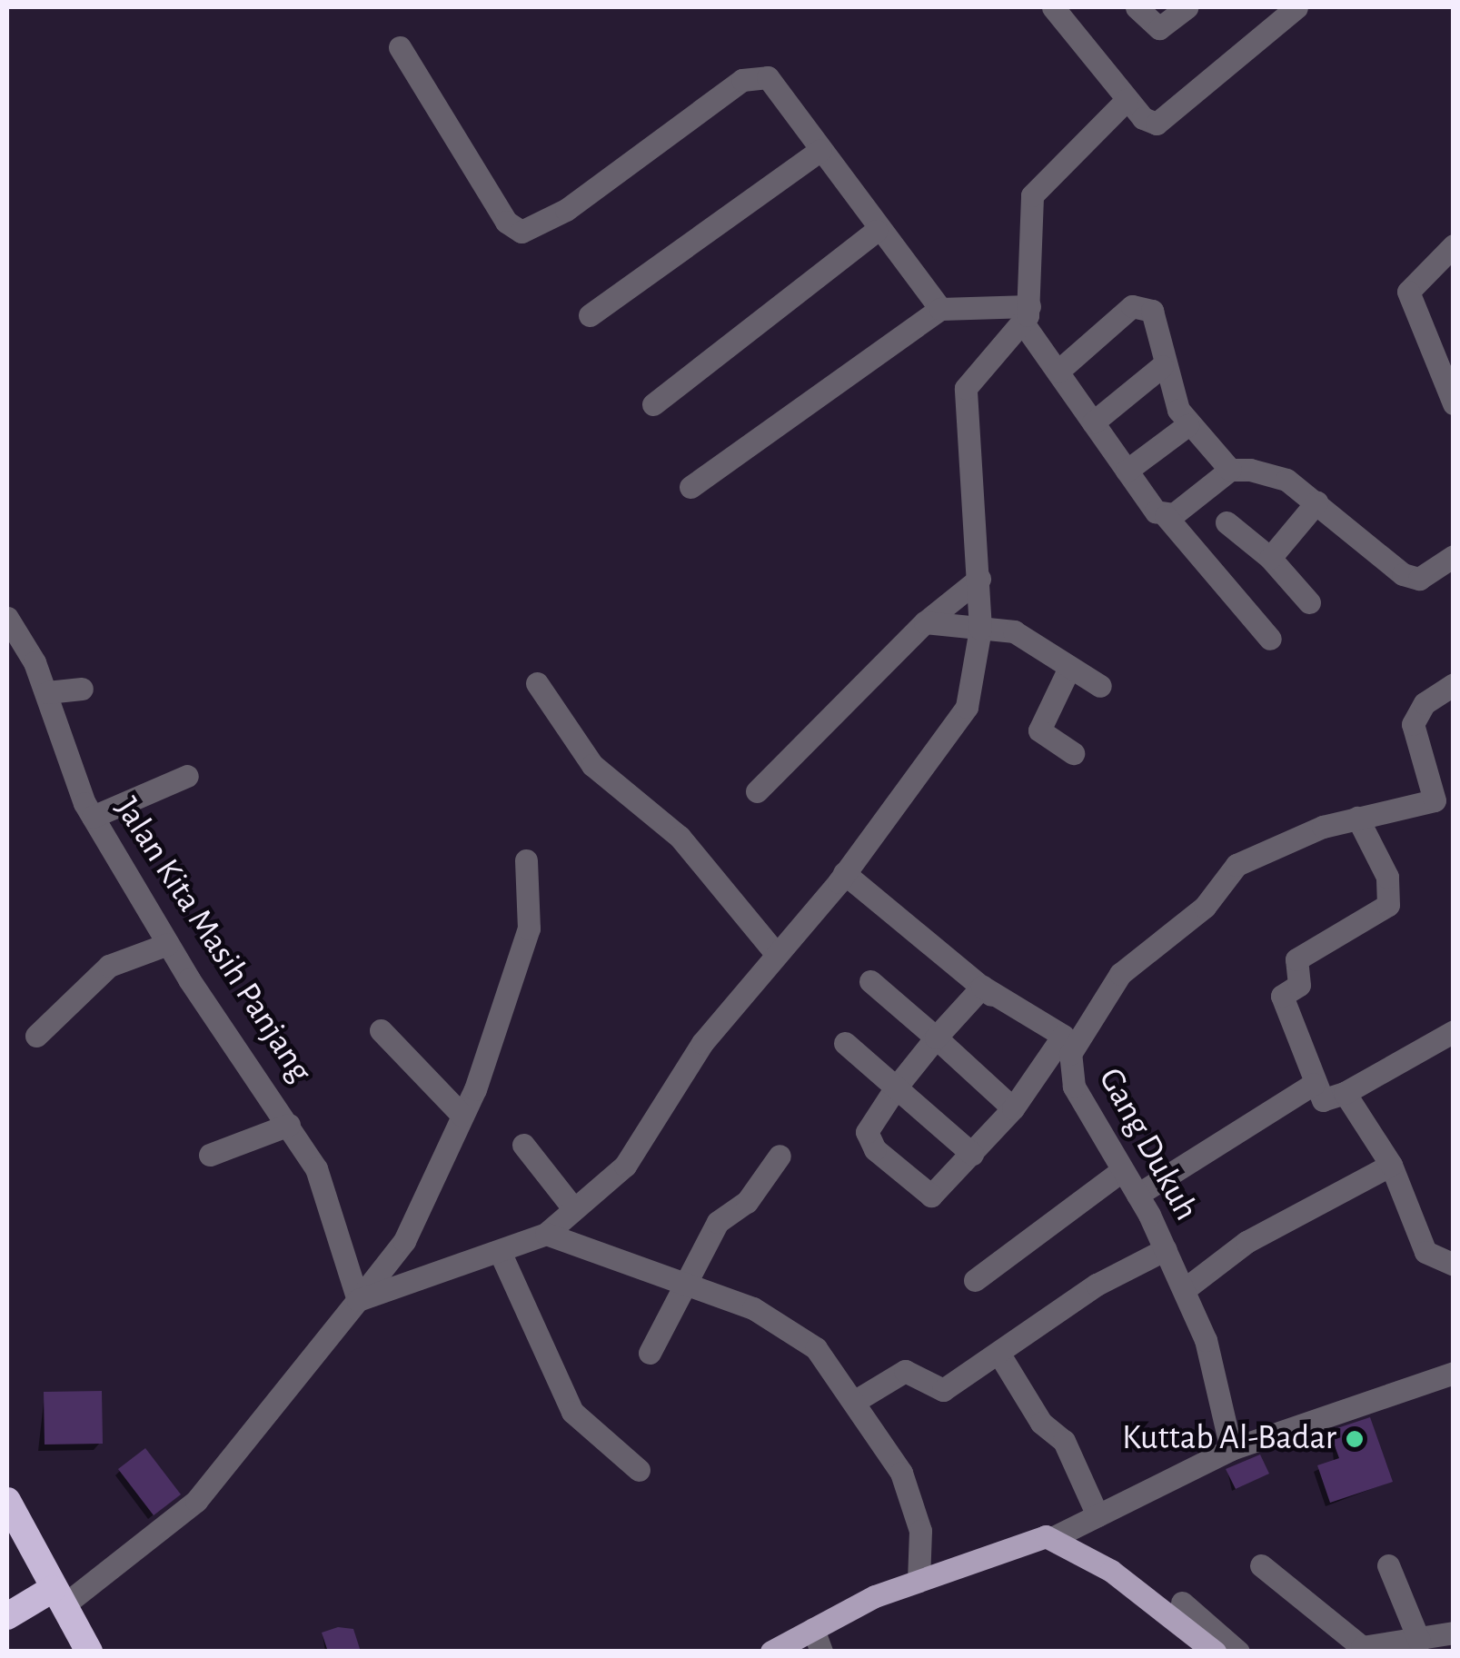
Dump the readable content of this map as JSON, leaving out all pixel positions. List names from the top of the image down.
{
  "streets": {
    "street": ["Jalan Kita Masih Panjang", "Gang Dukuh"]
  },
  "places": ["Kuttab Al-Badar"]
}
